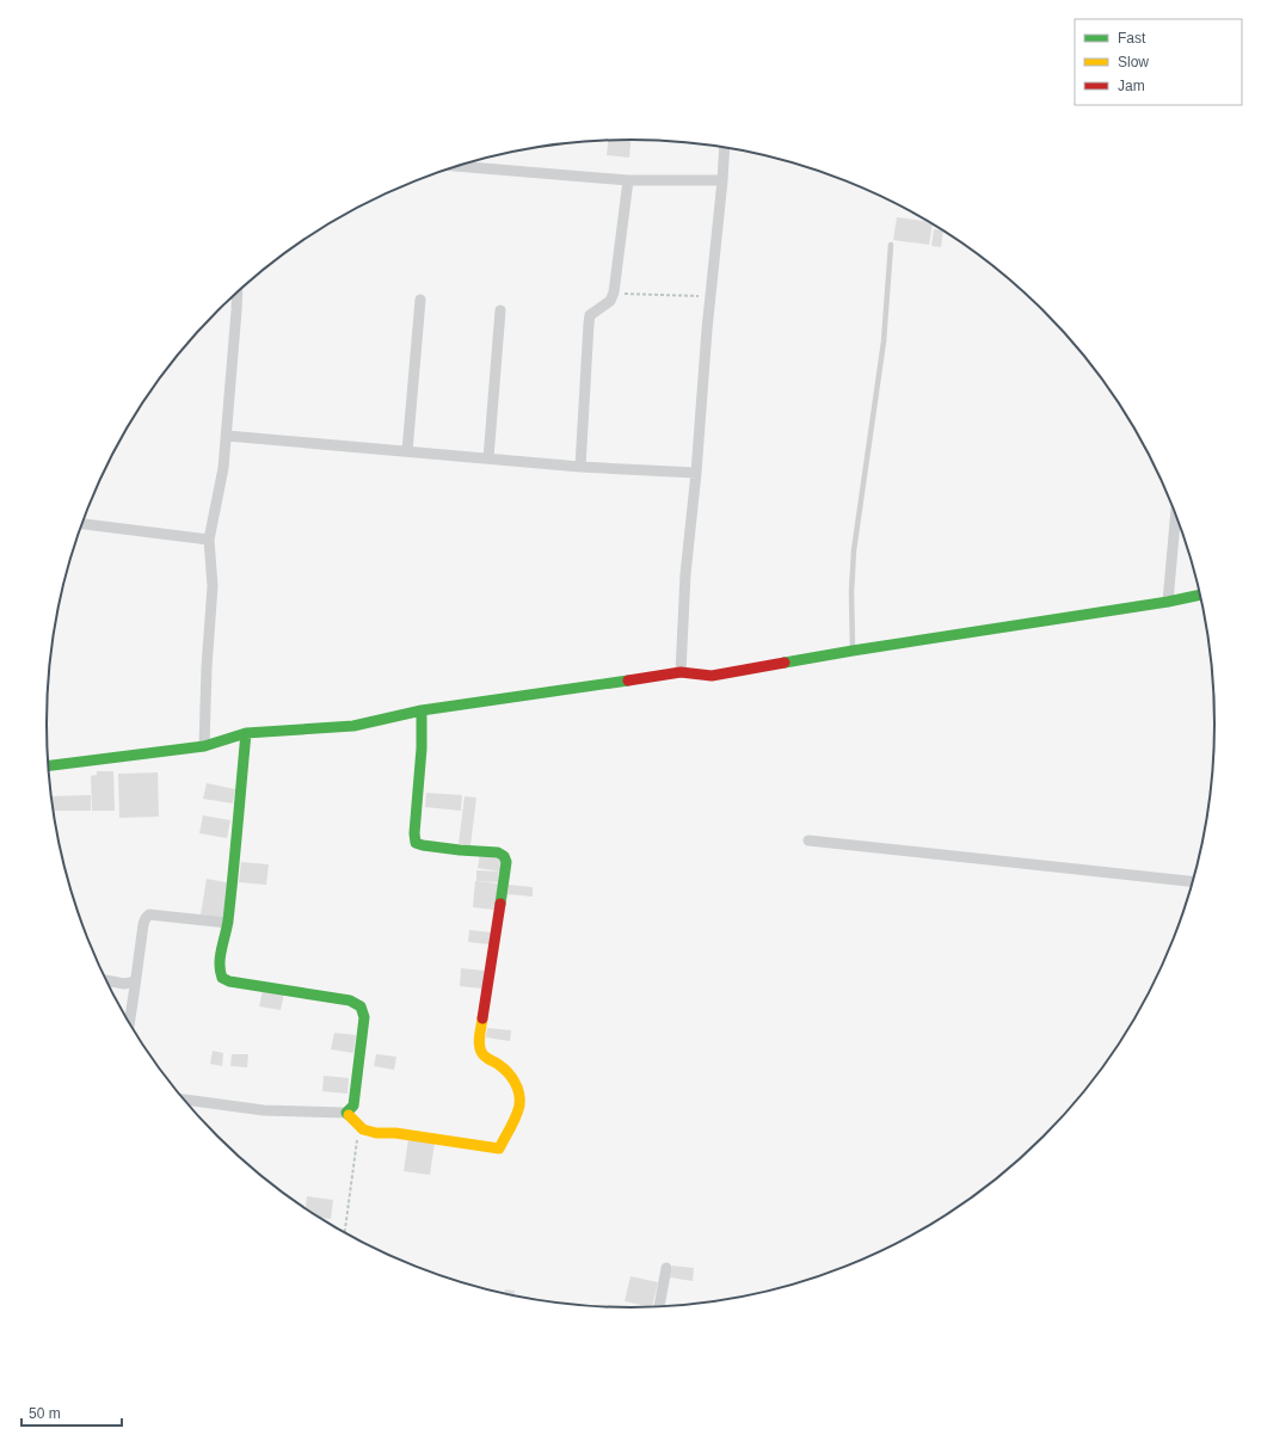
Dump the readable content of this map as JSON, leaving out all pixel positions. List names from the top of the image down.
{
  "legend": ["Fast", "Slow", "Jam"],
  "scale_bar": "50 m"
}
